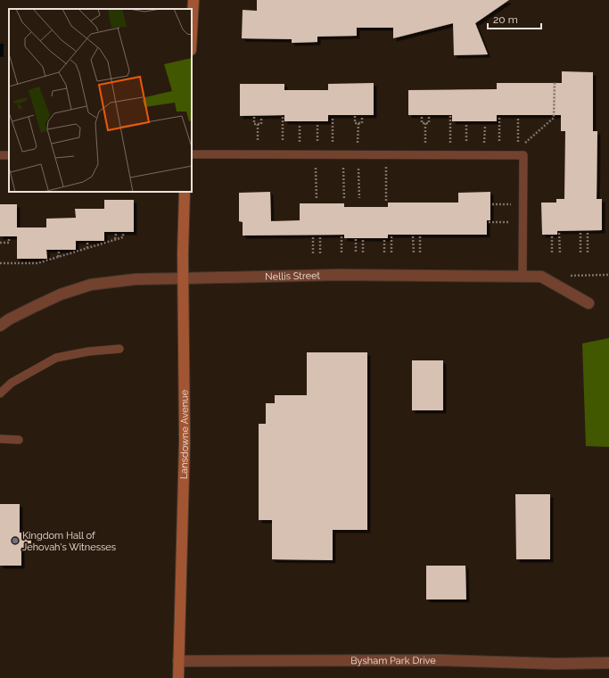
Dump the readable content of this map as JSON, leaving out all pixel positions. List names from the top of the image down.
{
  "streets": {
    "main road": ["Lansdowne Avenue"],
    "street": ["Nellis Street", "Bysham Park Drive"]
  },
  "crossings": [
    ["Nellis Street", "Lansdowne Avenue"],
    ["Lansdowne Avenue", "Bysham Park Drive"]
  ],
  "places": ["Kingdom Hall of Jehovah's Witnesses"],
  "scale_bar": "20 m"
}
